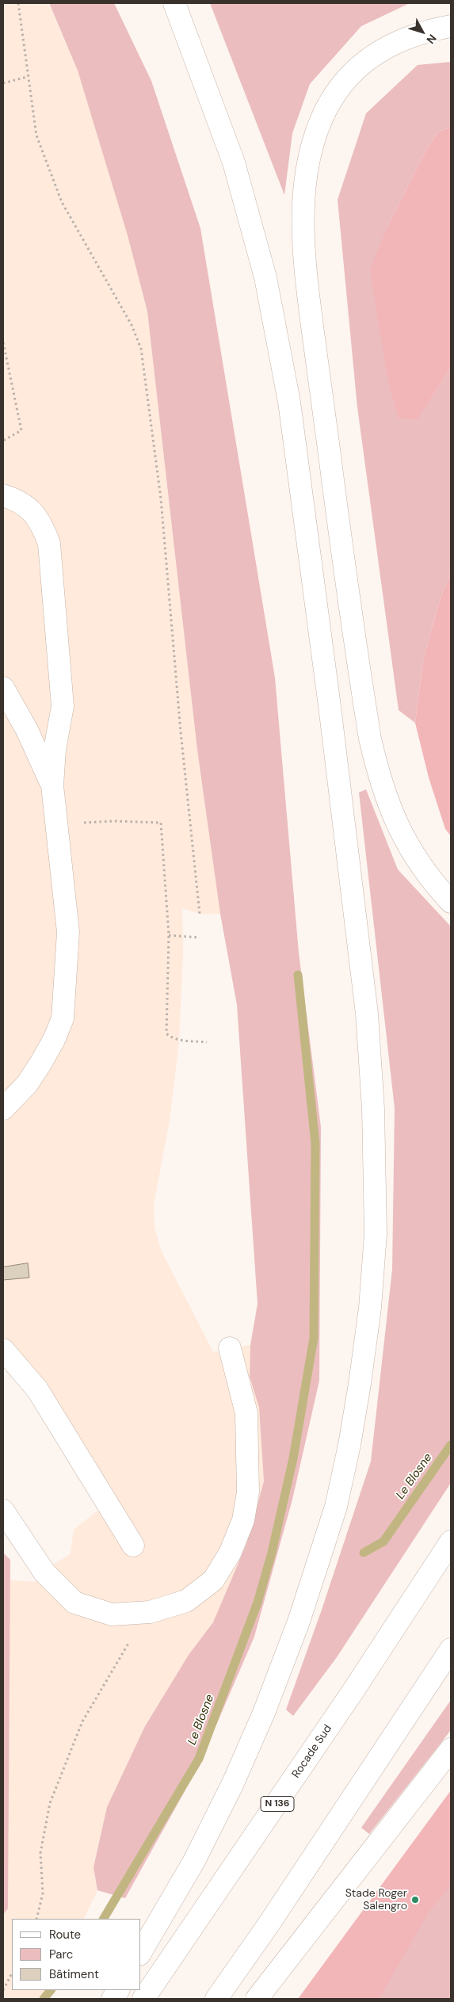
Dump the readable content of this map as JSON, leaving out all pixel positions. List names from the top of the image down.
{
  "streets": {
    "main road": ["Rocade Sud", "N 136"]
  },
  "water": ["Le Blosne"],
  "places": ["Stade Roger Salengro"],
  "legend": ["Route", "Parc", "Bâtiment"],
  "north": "bottom right"
}
